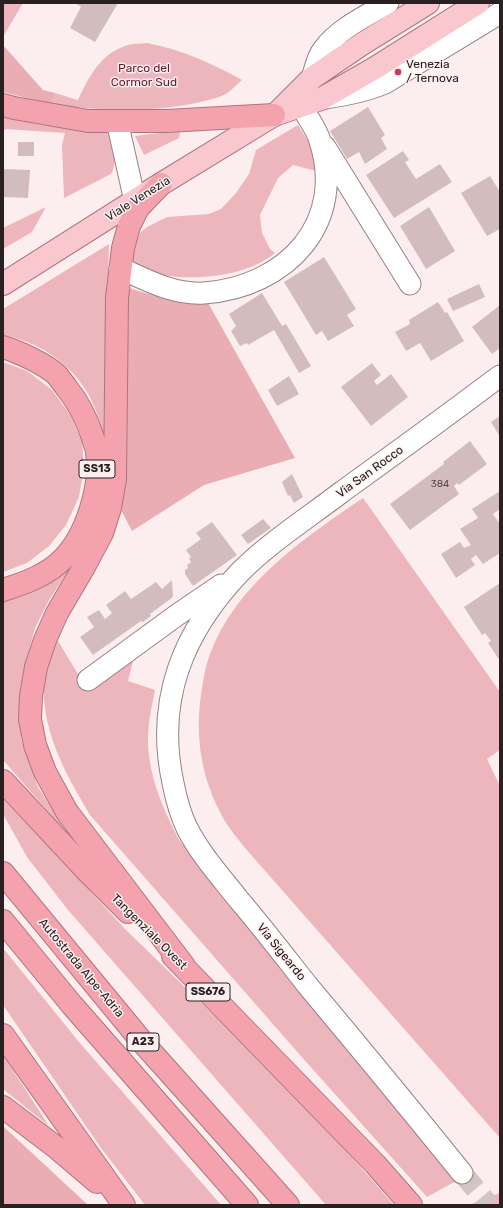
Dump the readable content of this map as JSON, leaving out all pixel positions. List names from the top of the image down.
{
  "streets": {
    "highway": [
      "SS13",
      "Tangenziale Ovest",
      "Autostrada Alpe-Adria",
      "SS676",
      "A23"
    ],
    "main road": ["Viale Venezia"],
    "street": ["Via San Rocco", "Via Sigeardo"]
  },
  "crossings": [
    ["Via San Rocco", "Via Sigeardo"]
  ],
  "parks": ["Parco del Cormor Sud"],
  "places": ["Venezia / Ternova"],
  "house_numbers": ["384"]
}
